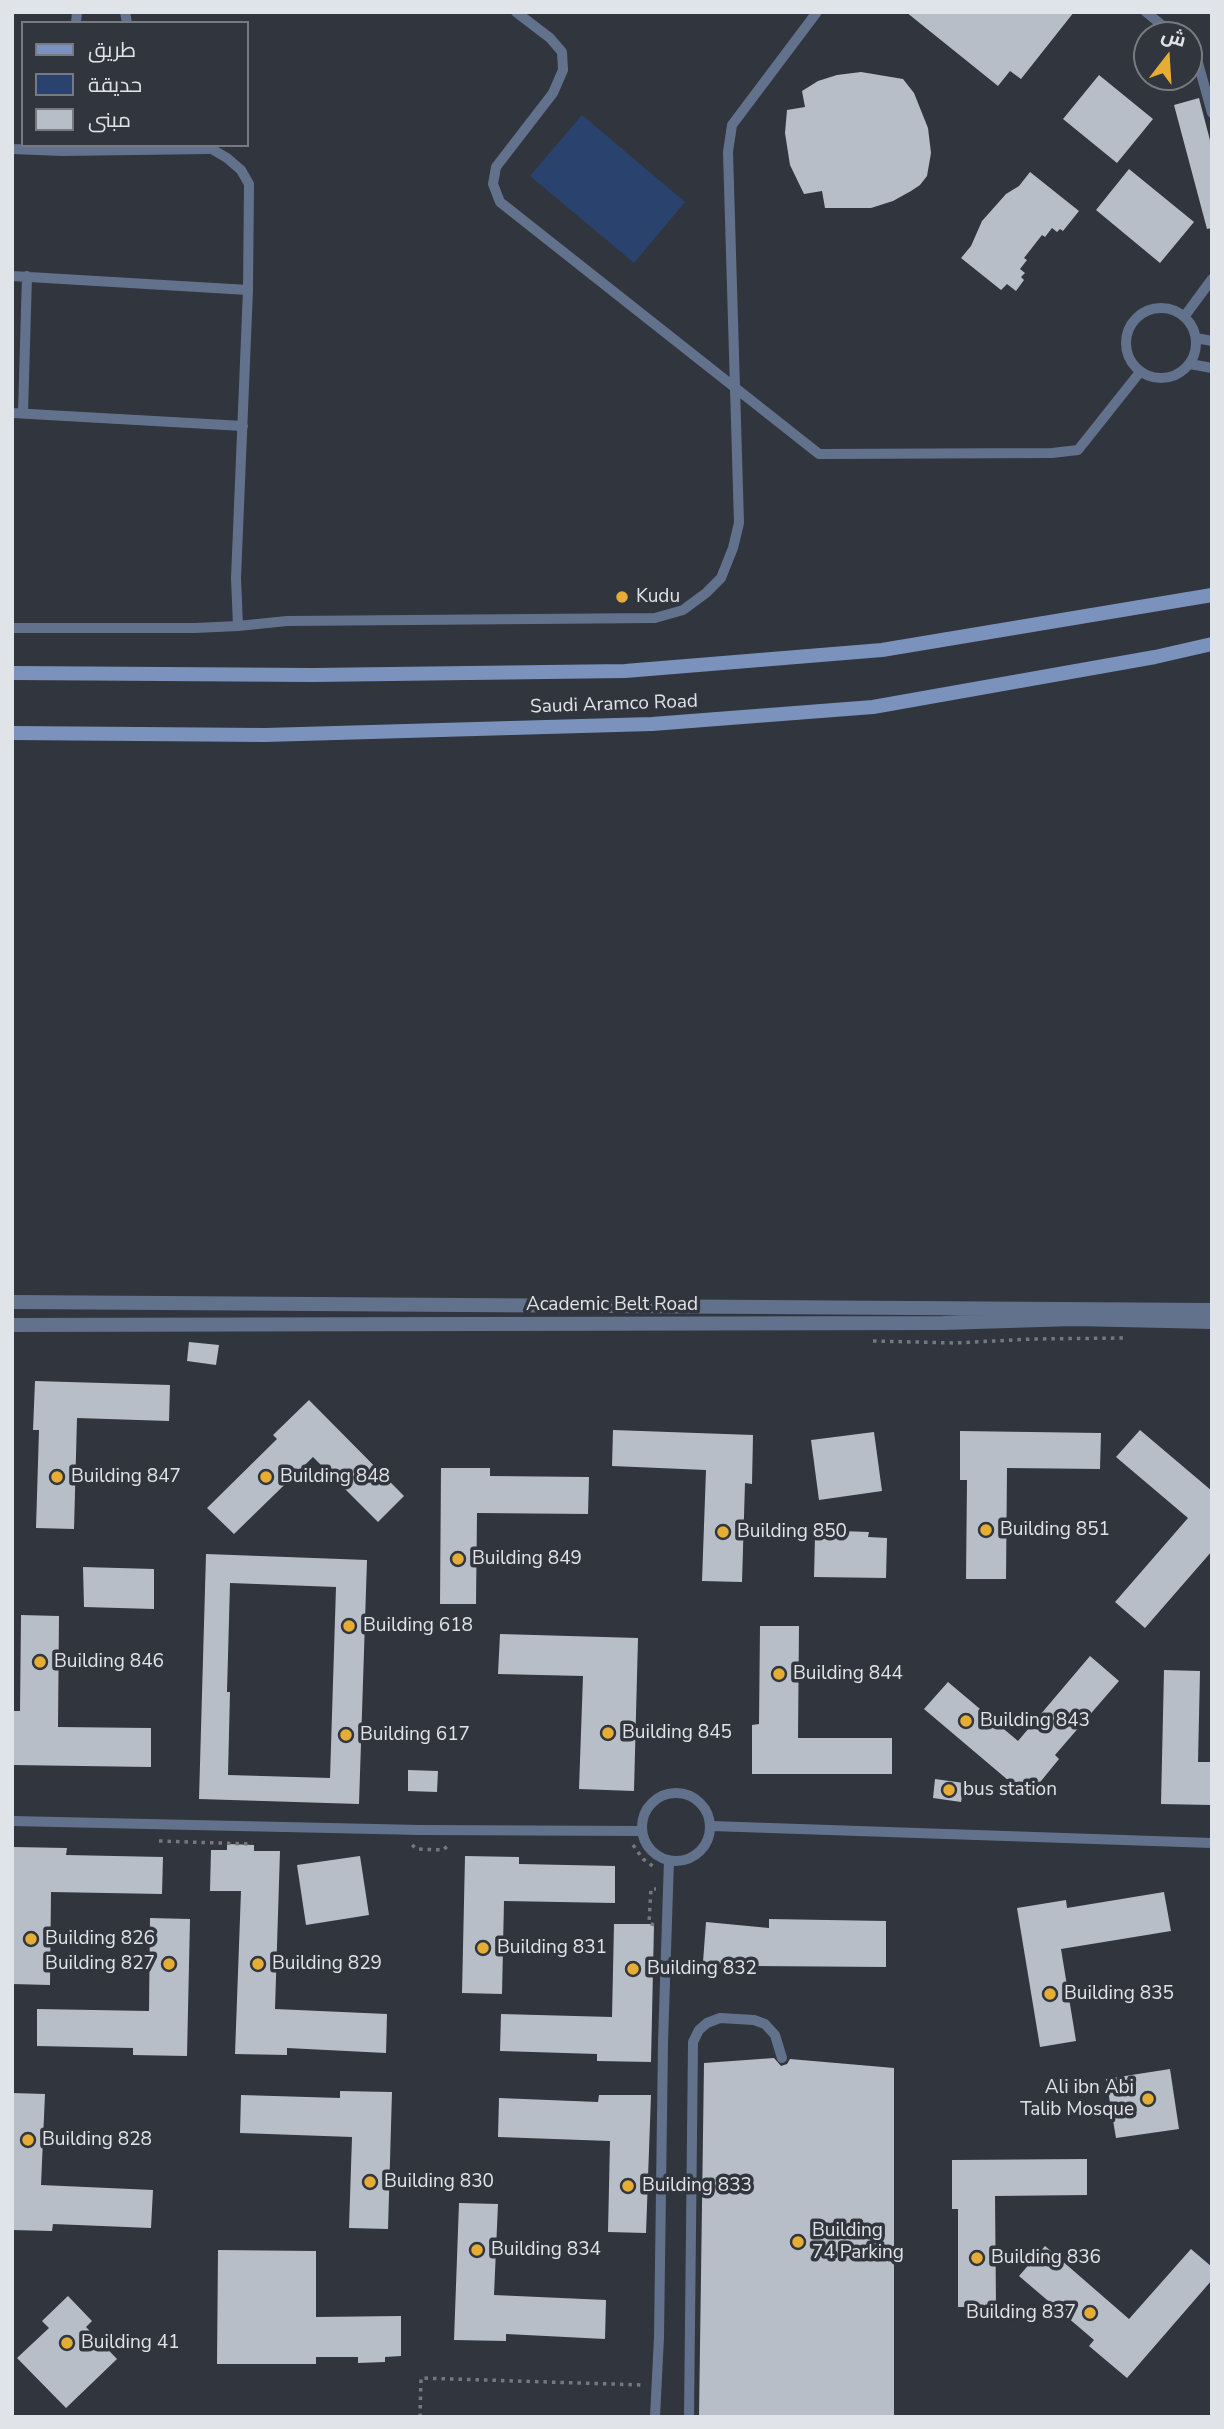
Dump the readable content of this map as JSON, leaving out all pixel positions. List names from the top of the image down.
{
  "streets": {
    "main road": ["Saudi Aramco Road"],
    "street": ["Academic Belt Road"]
  },
  "places": [
    "Kudu",
    "Building 847",
    "Building 848",
    "Building 851",
    "Building 850",
    "Building 849",
    "Building 618",
    "Building 846",
    "Building 844",
    "Building 843",
    "Building 845",
    "Building 617",
    "bus station",
    "Building 826",
    "Building 831",
    "Building 827",
    "Building 829",
    "Building 832",
    "Building 835",
    "Ali ibn Abi Talib Mosque",
    "Building 828",
    "Building 830",
    "Building 833",
    "Building 74 Parking",
    "Building 834",
    "Building 836",
    "Building 837",
    "Building 41"
  ],
  "legend": ["طريق", "حديقة", "مبنى"],
  "north": "top"
}
